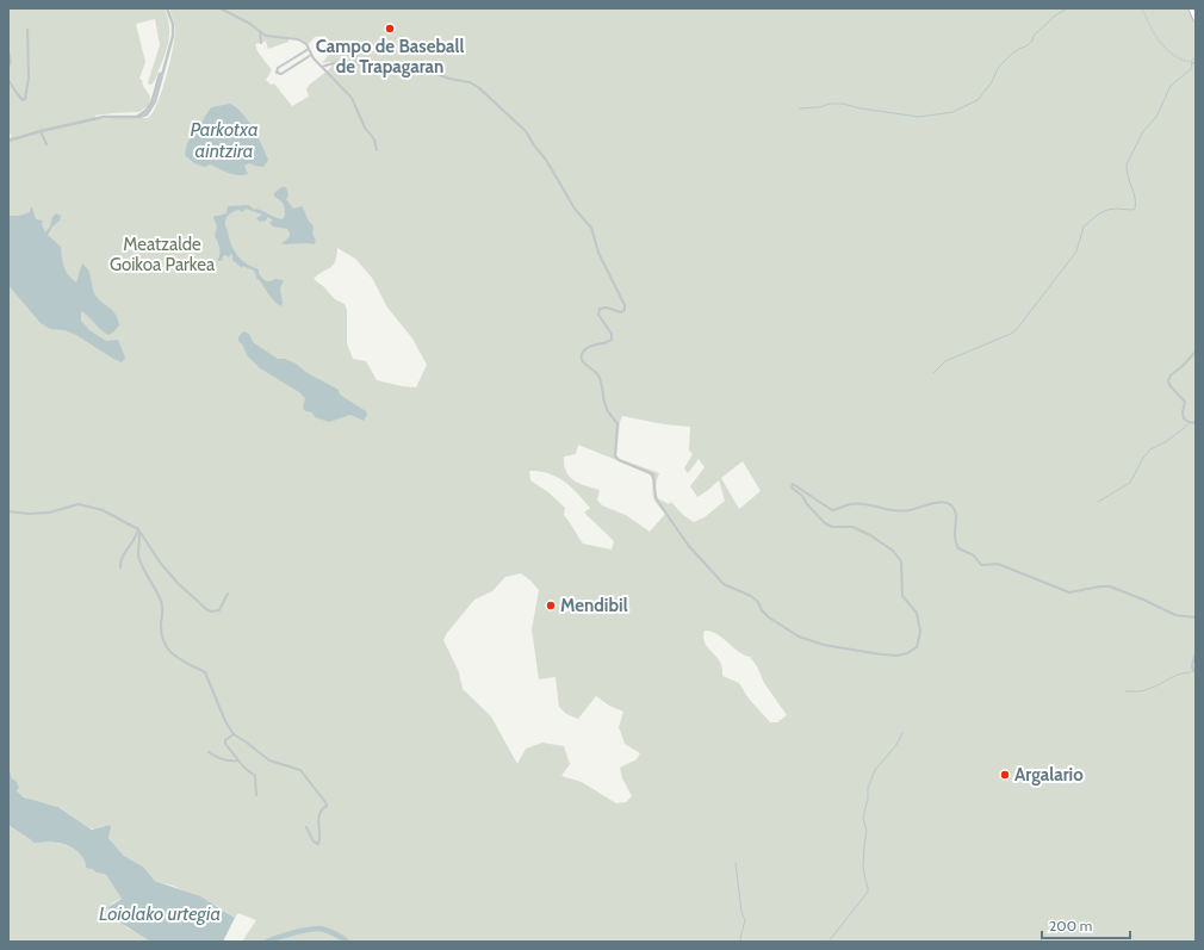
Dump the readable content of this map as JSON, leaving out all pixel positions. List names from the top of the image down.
{
  "water": ["Parkotxa aintzira", "Loiolako urtegia"],
  "parks": ["Meatzalde Goikoa Parkea"],
  "places": ["Campo de Baseball de Trapagaran", "Mendibil", "Argalario"],
  "scale_bar": "200 m"
}
